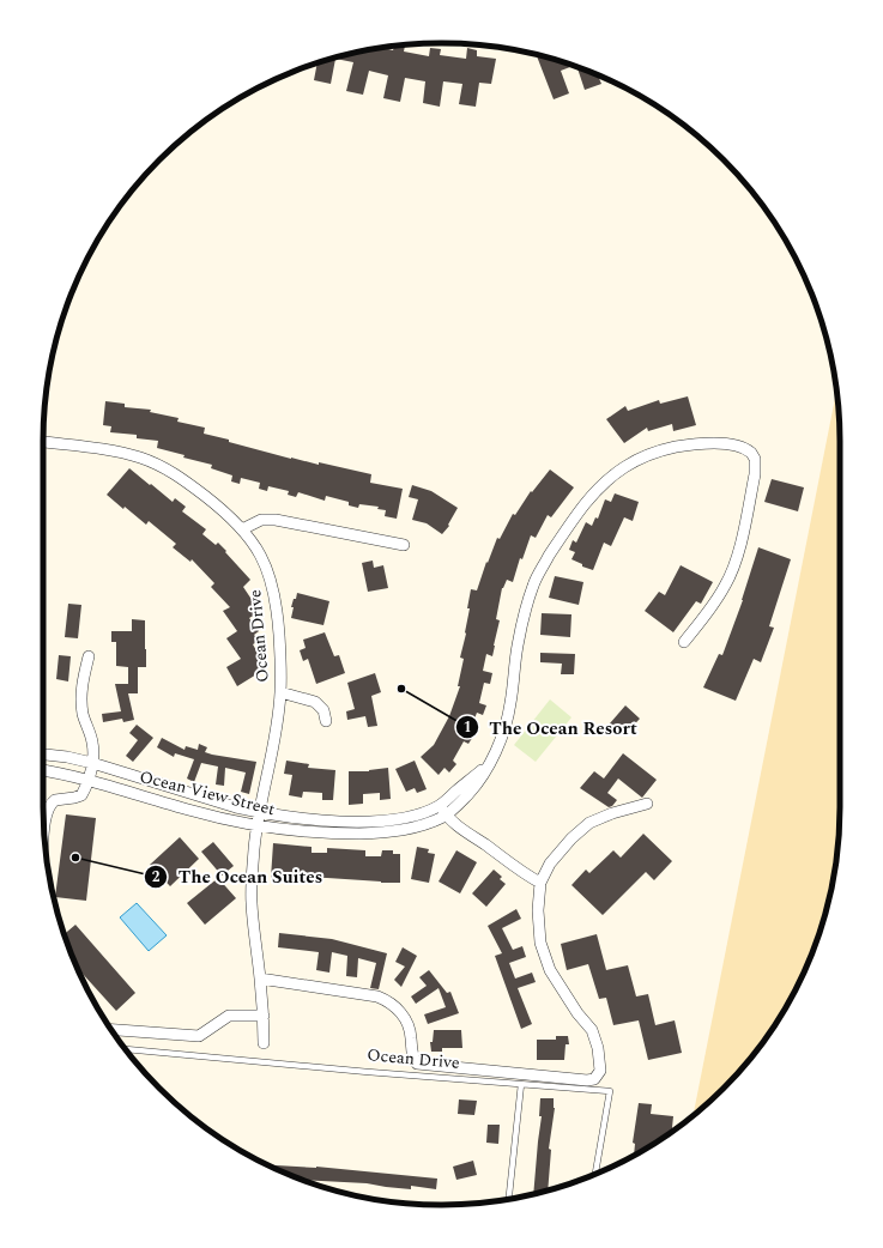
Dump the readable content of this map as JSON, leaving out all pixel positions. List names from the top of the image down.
{
  "streets": {
    "street": ["Ocean Drive", "Ocean View Street"]
  },
  "crossings": [
    ["Ocean Drive", "Ocean View Street"]
  ],
  "places": ["The Ocean Resort", "The Ocean Suites"]
}
